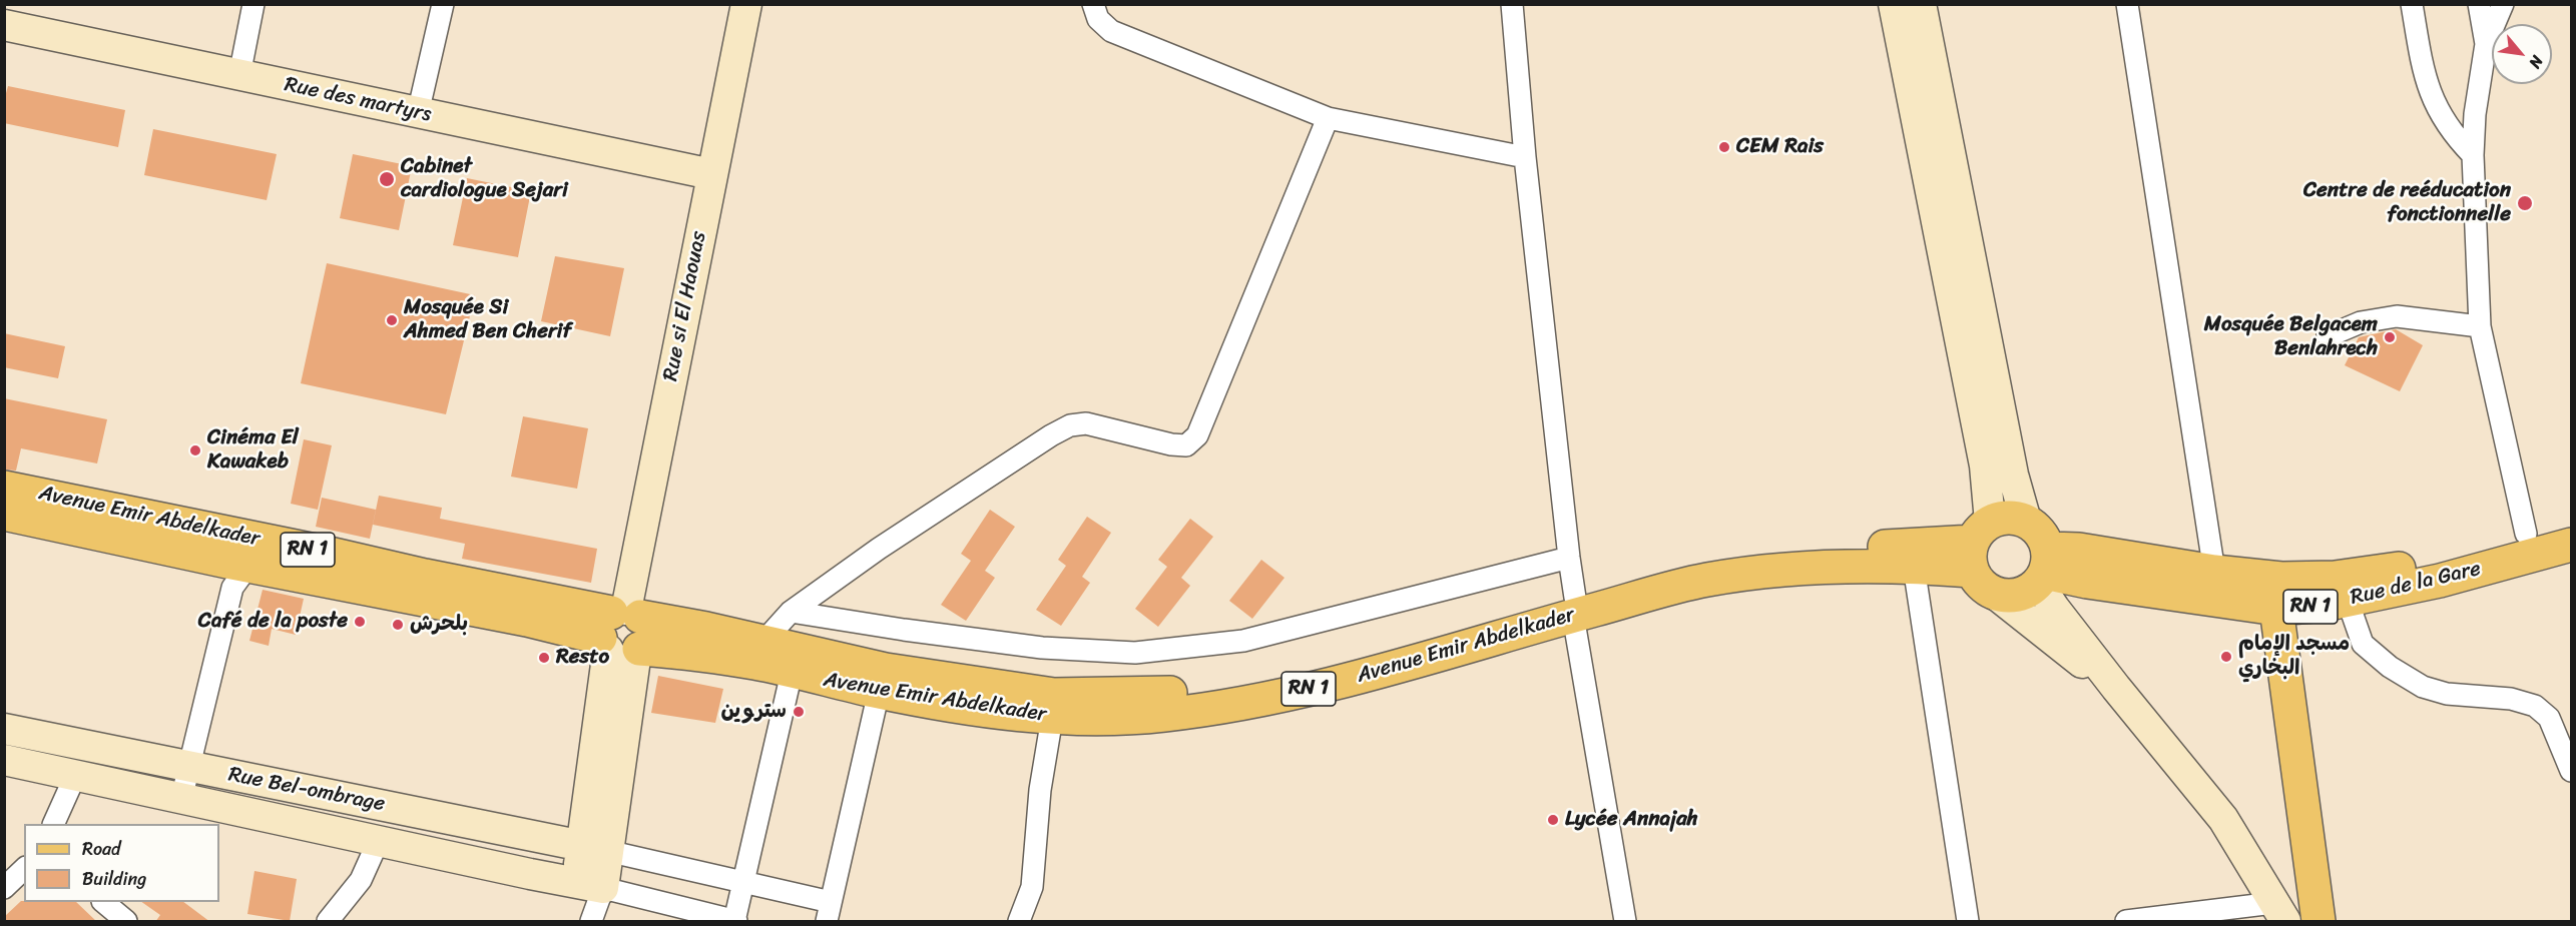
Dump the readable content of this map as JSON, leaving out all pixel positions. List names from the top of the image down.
{
  "streets": {
    "main road": ["Avenue Emir Abdelkader", "RN 1", "Rue de la Gare"],
    "street": ["Rue des martyrs", "Rue si El Haouas", "Rue Bel-ombrage"]
  },
  "crossings": [
    ["Rue des martyrs", "Rue si El Haouas"],
    ["Rue si El Haouas", "Avenue Emir Abdelkader"],
    ["Rue si El Haouas", "Rue Bel-ombrage"],
    ["Avenue Emir Abdelkader", "Rue de la Gare"]
  ],
  "places": [
    "CEM Rais",
    "Cabinet cardiologue Sejari",
    "Centre de reéducation fonctionnelle",
    "Mosquée Si Ahmed Ben Cherif",
    "Mosquée Belgacem Benlahrech",
    "Cinéma El Kawakeb",
    "Café de la poste",
    "بلحرش",
    "مسجد الإمام البخاري",
    "Resto",
    "ستروين",
    "Lycée Annajah"
  ],
  "legend": ["Road", "Building"],
  "north": "bottom right"
}
